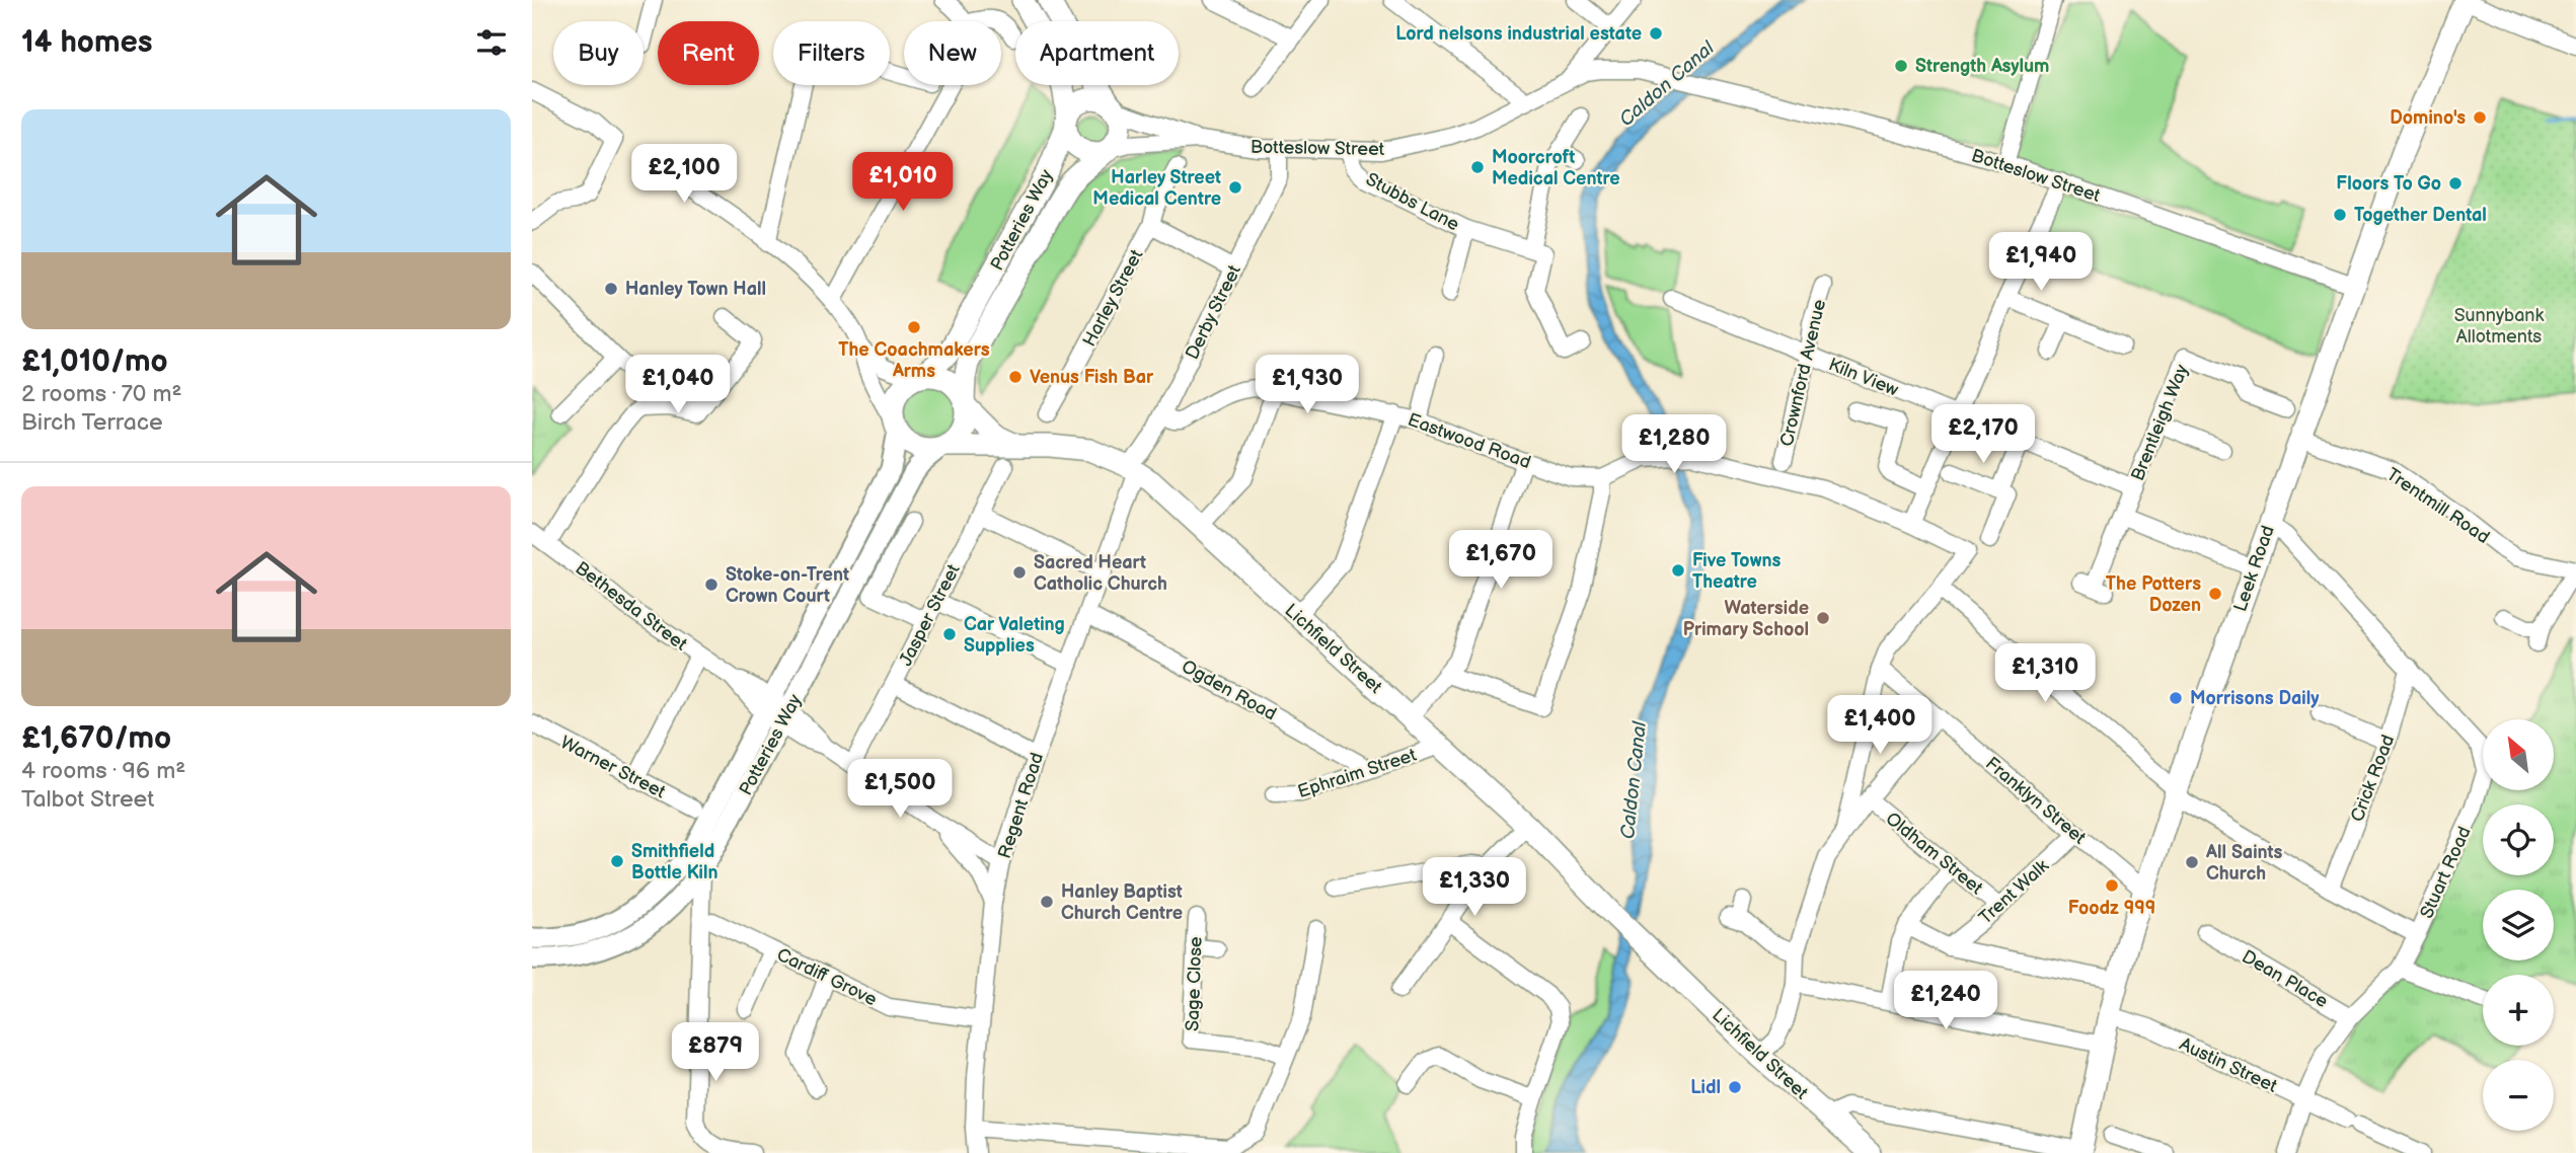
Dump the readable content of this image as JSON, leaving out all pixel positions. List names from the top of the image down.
{
  "streets": {
    "highway": ["Potteries Way", "Leek Road", "Lichfield Street"],
    "street": [
      "Botteslow Street",
      "Stubbs Lane",
      "Harley Street",
      "Derby Street",
      "Crownford Avenue",
      "Kiln View",
      "Brentleigh Way",
      "Eastwood Road",
      "Trentmill Road",
      "Bethesda Street",
      "Jasper Street",
      "Ogden Road",
      "Warner Street",
      "Ephraim Street",
      "Crick Road",
      "Franklyn Street",
      "Regent Road",
      "Oldham Street",
      "Stuart Road",
      "Trent Walk",
      "Cardiff Grove",
      "Dean Place",
      "Sage Close",
      "Austin Street"
    ]
  },
  "crossings": [
    ["Botteslow Street", "Stubbs Lane"],
    ["Botteslow Street", "Potteries Way"],
    ["Botteslow Street", "Derby Street"],
    ["Botteslow Street", "Leek Road"],
    ["Potteries Way", "Bethesda Street"],
    ["Potteries Way", "Lichfield Street"],
    ["Derby Street", "Eastwood Road"],
    ["Derby Street", "Lichfield Street"],
    ["Derby Street", "Regent Road"],
    ["Crownford Avenue", "Kiln View"],
    ["Kiln View", "Brentleigh Way"],
    ["Trentmill Road", "Leek Road"],
    ["Leek Road", "Franklyn Street"],
    ["Leek Road", "Stuart Road"],
    ["Leek Road", "Austin Street"],
    ["Bethesda Street", "Jasper Street"],
    ["Lichfield Street", "Ephraim Street"],
    ["Lichfield Street", "Regent Road"],
    ["Ogden Road", "Ephraim Street"],
    ["Ogden Road", "Regent Road"],
    ["Crick Road", "Stuart Road"],
    ["Franklyn Street", "Trent Walk"],
    ["Regent Road", "Cardiff Grove"],
    ["Oldham Street", "Trent Walk"],
    ["Stuart Road", "Dean Place"],
    ["Stuart Road", "Austin Street"]
  ],
  "water": ["Caldon Canal"],
  "parks": ["Sunnybank Allotments"],
  "places": [
    "Lord nelsons industrial estate",
    "Strength Asylum",
    "Domino's",
    "Moorcroft Medical Centre",
    "Floors To Go",
    "Harley Street Medical Centre",
    "Together Dental",
    "Hanley Town Hall",
    "The Coachmakers Arms",
    "Venus Fish Bar",
    "Five Towns Theatre",
    "Sacred Heart Catholic Church",
    "Stoke-on-Trent Crown Court",
    "The Potters Dozen",
    "Waterside Primary School",
    "Car Valeting Supplies",
    "Morrisons Daily",
    "Smithfield Bottle Kiln",
    "All Saints Church",
    "Foodz 999",
    "Hanley Baptist Church Centre",
    "Lidl"
  ],
  "north": "top left",
  "page": {
    "heading": "14 homes",
    "chip": [
      "Buy",
      "Rent",
      "Filters",
      "New",
      "Apartment"
    ],
    "list": [
      {
        "name": "£1,010/mo",
        "note": "2 rooms · 70 m² · Birch Terrace"
      },
      {
        "name": "£1,670/mo",
        "note": "4 rooms · 96 m² · Talbot Street"
      }
    ],
    "price": [
      "£2,100",
      "£1,010",
      "£1,940",
      "£1,040",
      "£1,930",
      "£2,170",
      "£1,280",
      "£1,670",
      "£1,310",
      "£1,400",
      "£1,500",
      "£1,330",
      "£1,240",
      "£879"
    ],
    "map_buttons": ["+", "−"]
  }
}
